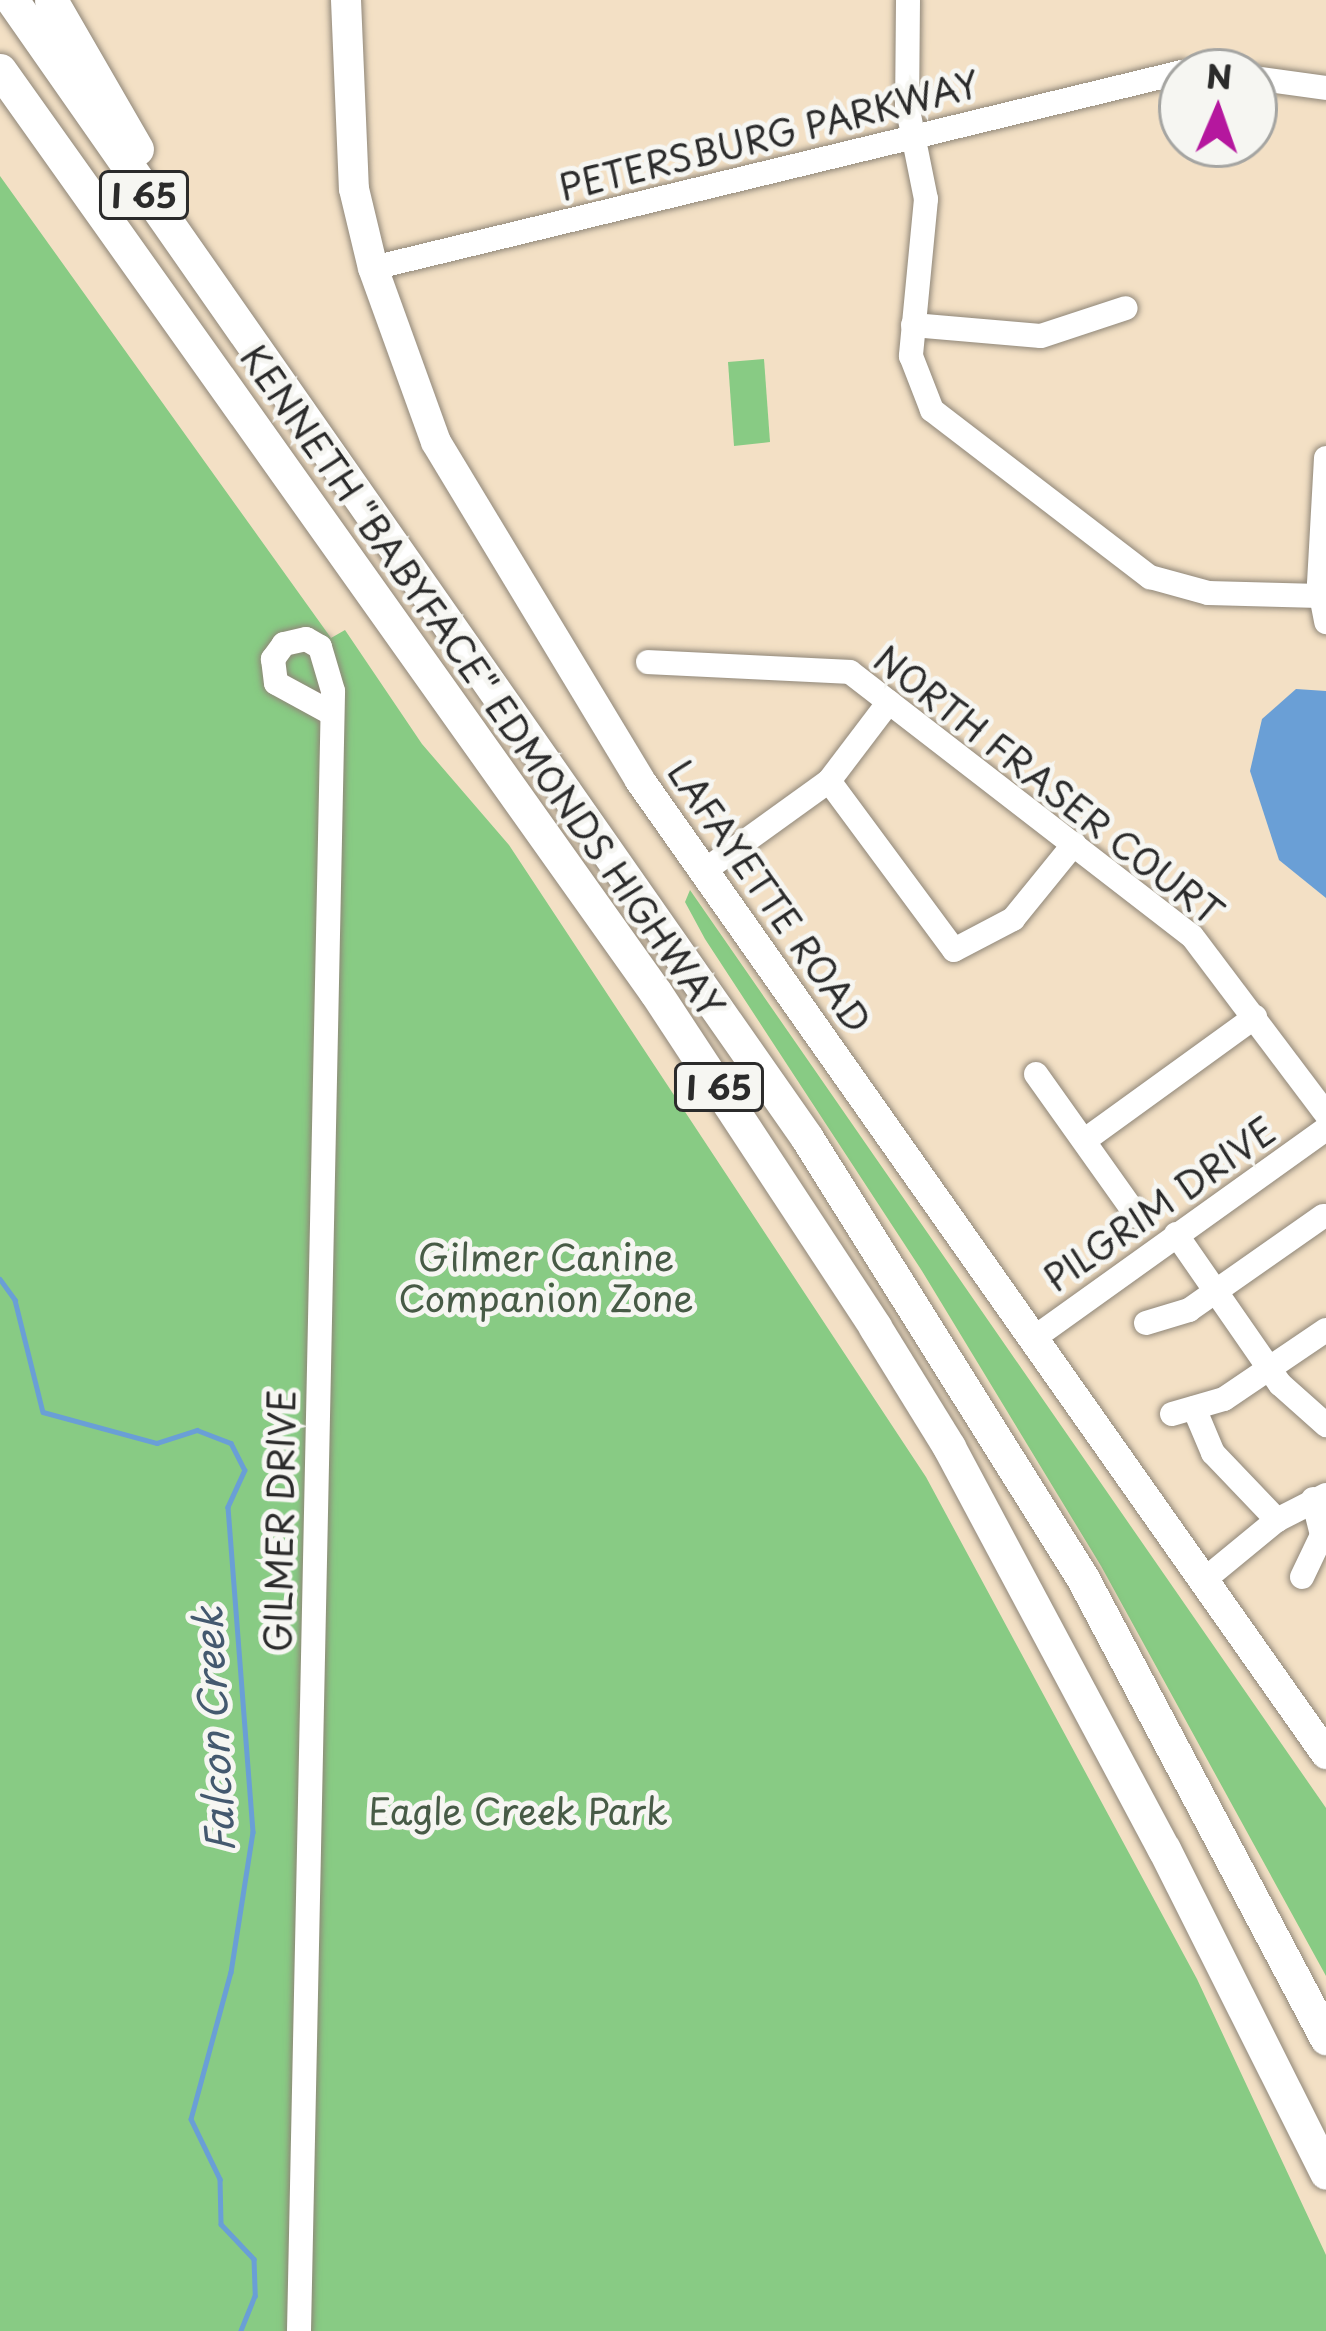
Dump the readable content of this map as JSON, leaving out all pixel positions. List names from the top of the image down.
{
  "streets": {
    "highway": ["I 65", "KENNETH \"BABYFACE\" EDMONDS HIGHWAY"],
    "main road": ["LAFAYETTE ROAD"],
    "street": [
      "PETERSBURG PARKWAY",
      "NORTH FRASER COURT",
      "PILGRIM DRIVE",
      "GILMER DRIVE"
    ]
  },
  "crossings": [
    ["PETERSBURG PARKWAY", "LAFAYETTE ROAD"],
    ["LAFAYETTE ROAD", "PILGRIM DRIVE"]
  ],
  "water": ["Falcon Creek"],
  "parks": ["Gilmer Canine Companion Zone", "Eagle Creek Park"],
  "north": "top"
}
